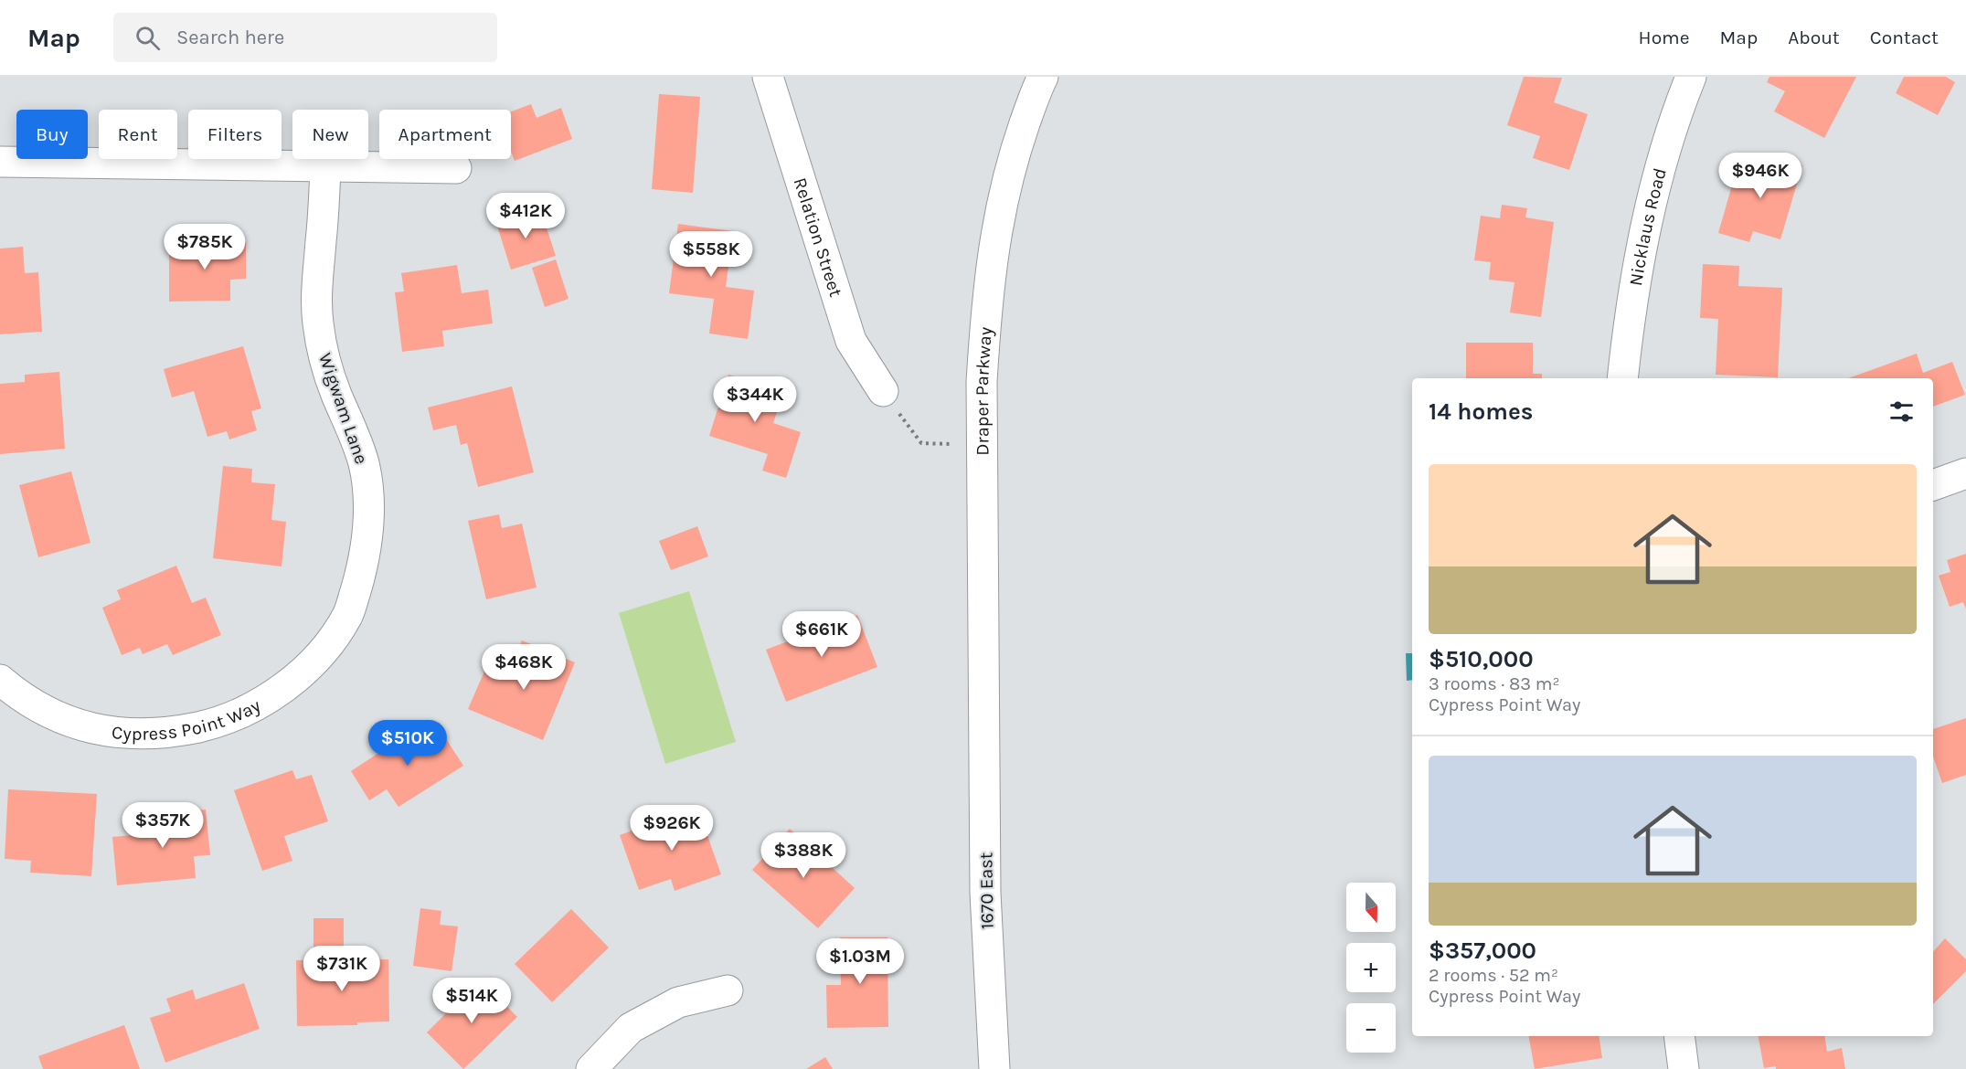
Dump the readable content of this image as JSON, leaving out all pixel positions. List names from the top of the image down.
{
  "streets": {
    "street": [
      "Nicklaus Road",
      "Relation Street",
      "Draper Parkway",
      "Wigwam Lane",
      "Cypress Point Way",
      "1670 East"
    ]
  },
  "crossings": [
    ["Draper Parkway", "1670 East"],
    ["Wigwam Lane", "Cypress Point Way"]
  ],
  "north": "bottom",
  "page": {
    "header": "Map",
    "search": "Search here",
    "nav": [
      "Home",
      "Map",
      "About",
      "Contact"
    ],
    "chip": [
      "Buy",
      "Rent",
      "Filters",
      "New",
      "Apartment"
    ],
    "price": [
      "$946K",
      "$412K",
      "$785K",
      "$558K",
      "$344K",
      "$661K",
      "$468K",
      "$510K",
      "$357K",
      "$926K",
      "$388K",
      "$1.03M",
      "$731K",
      "$514K"
    ],
    "heading": "14 homes",
    "list": [
      {
        "name": "$510,000",
        "note": "3 rooms · 83 m² · Cypress Point Way"
      },
      {
        "name": "$357,000",
        "note": "2 rooms · 52 m² · Cypress Point Way"
      }
    ],
    "map_buttons": ["+", "−"]
  }
}
